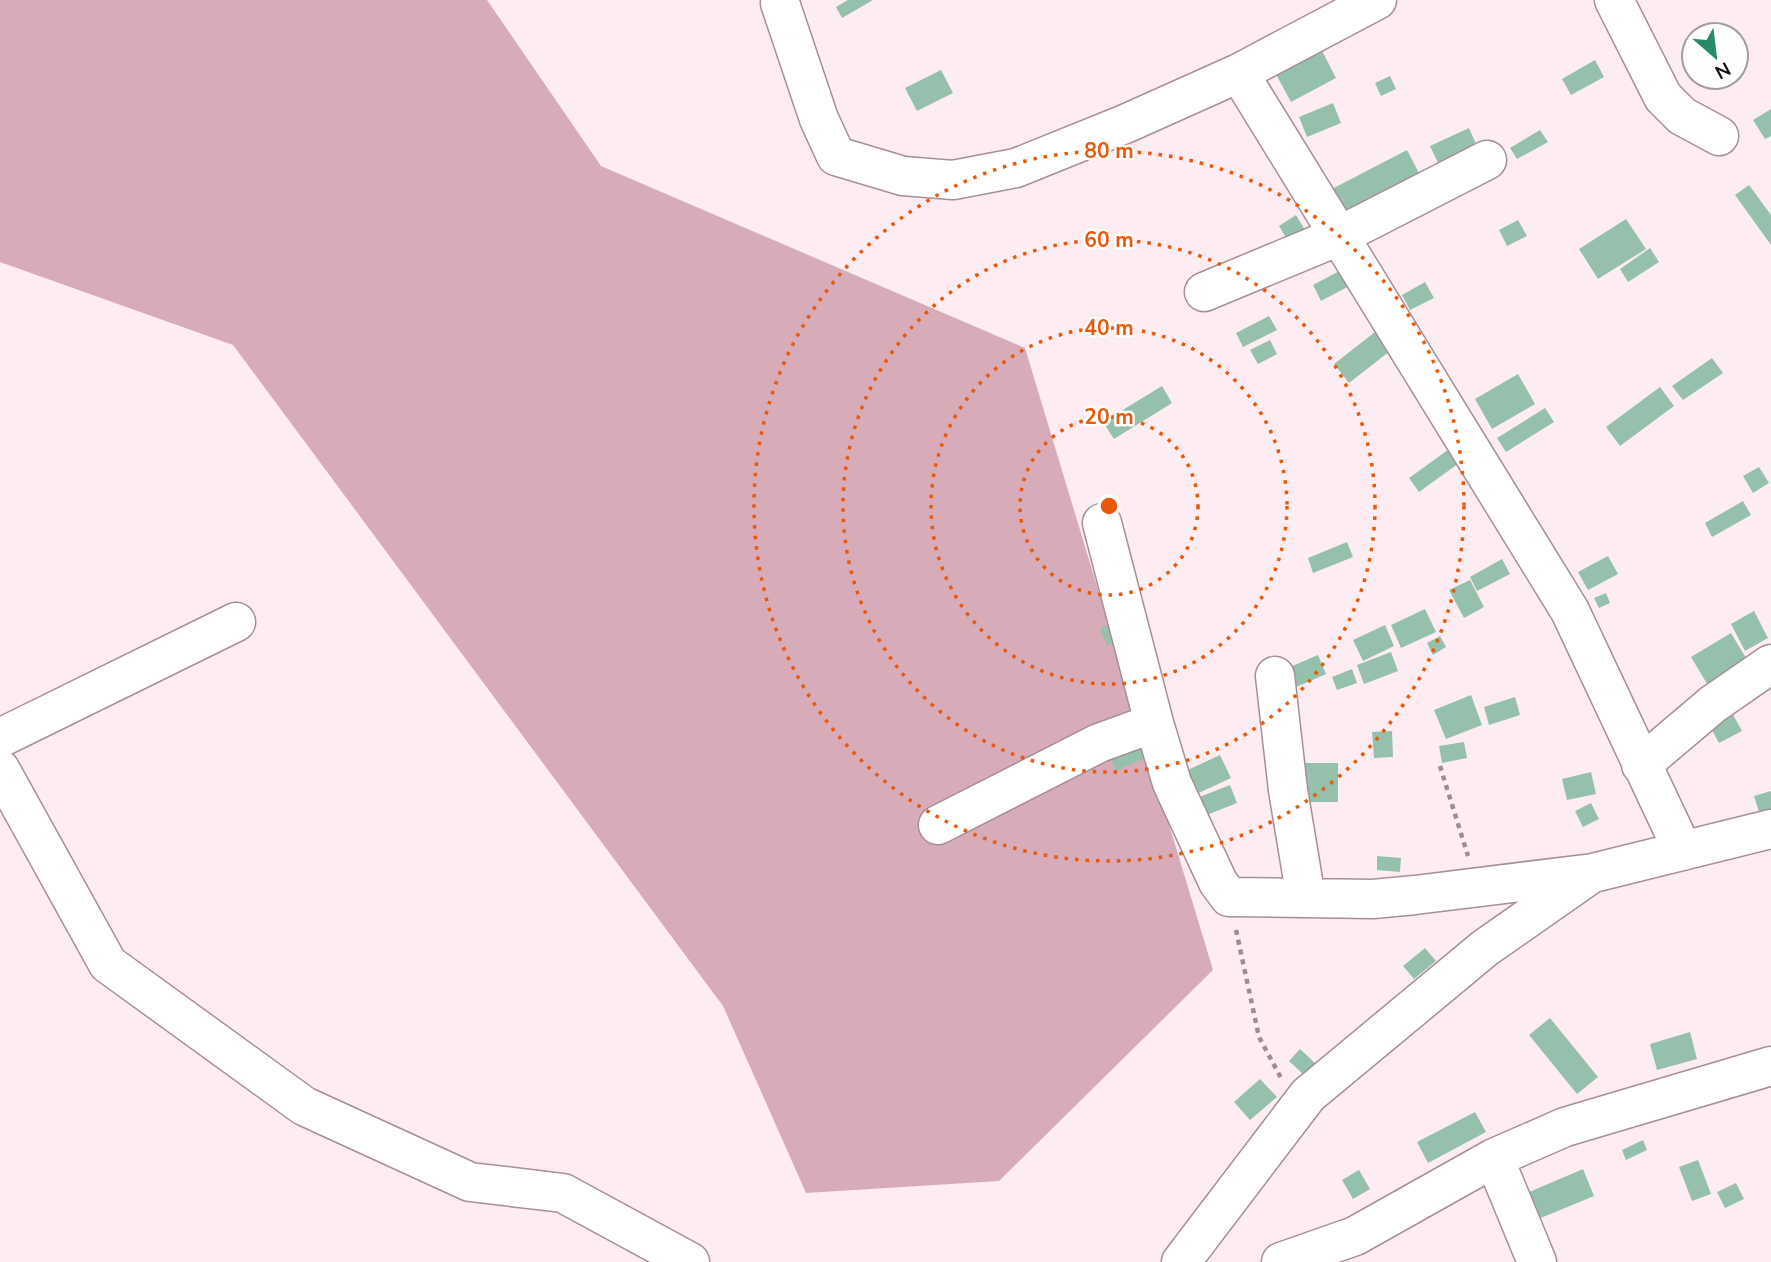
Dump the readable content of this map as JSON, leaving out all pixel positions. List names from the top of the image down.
{
  "north": "bottom right",
  "rings": [
    "80 m",
    "60 m",
    "40 m",
    "20 m"
  ]
}
